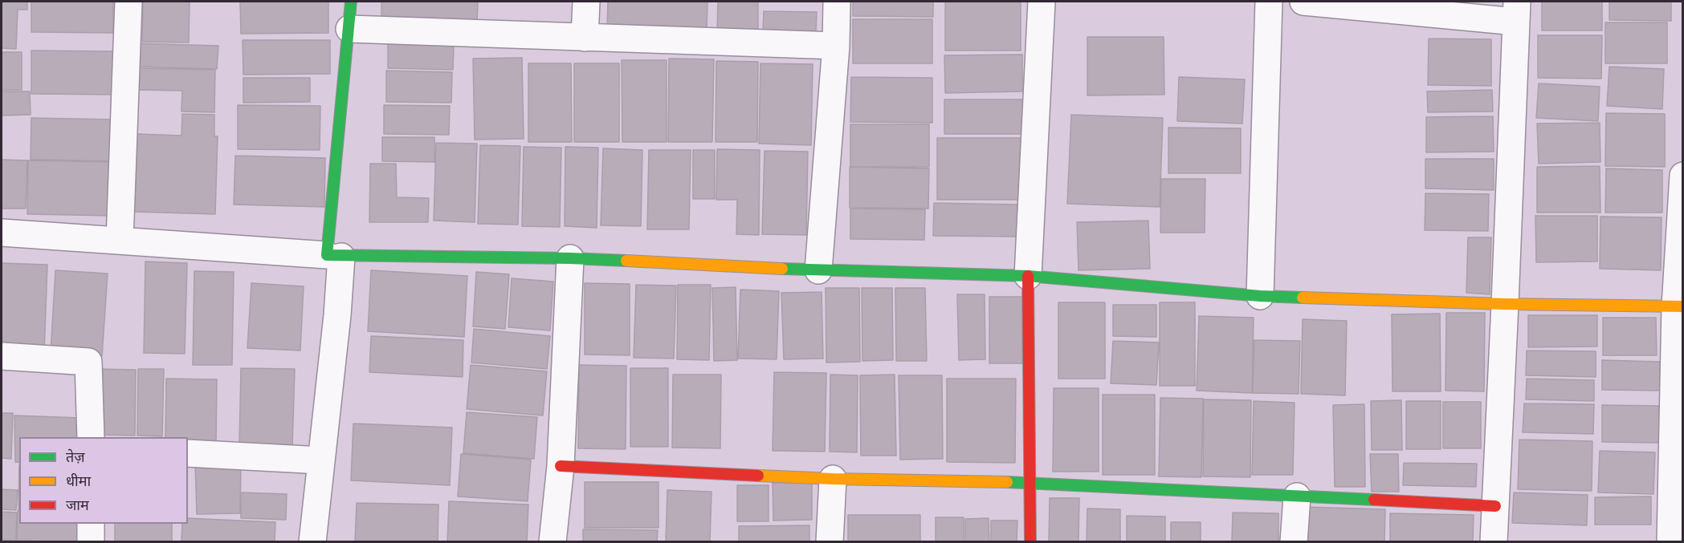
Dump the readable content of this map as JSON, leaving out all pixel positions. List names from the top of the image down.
{
  "legend": ["तेज़", "धीमा", "जाम"]
}
